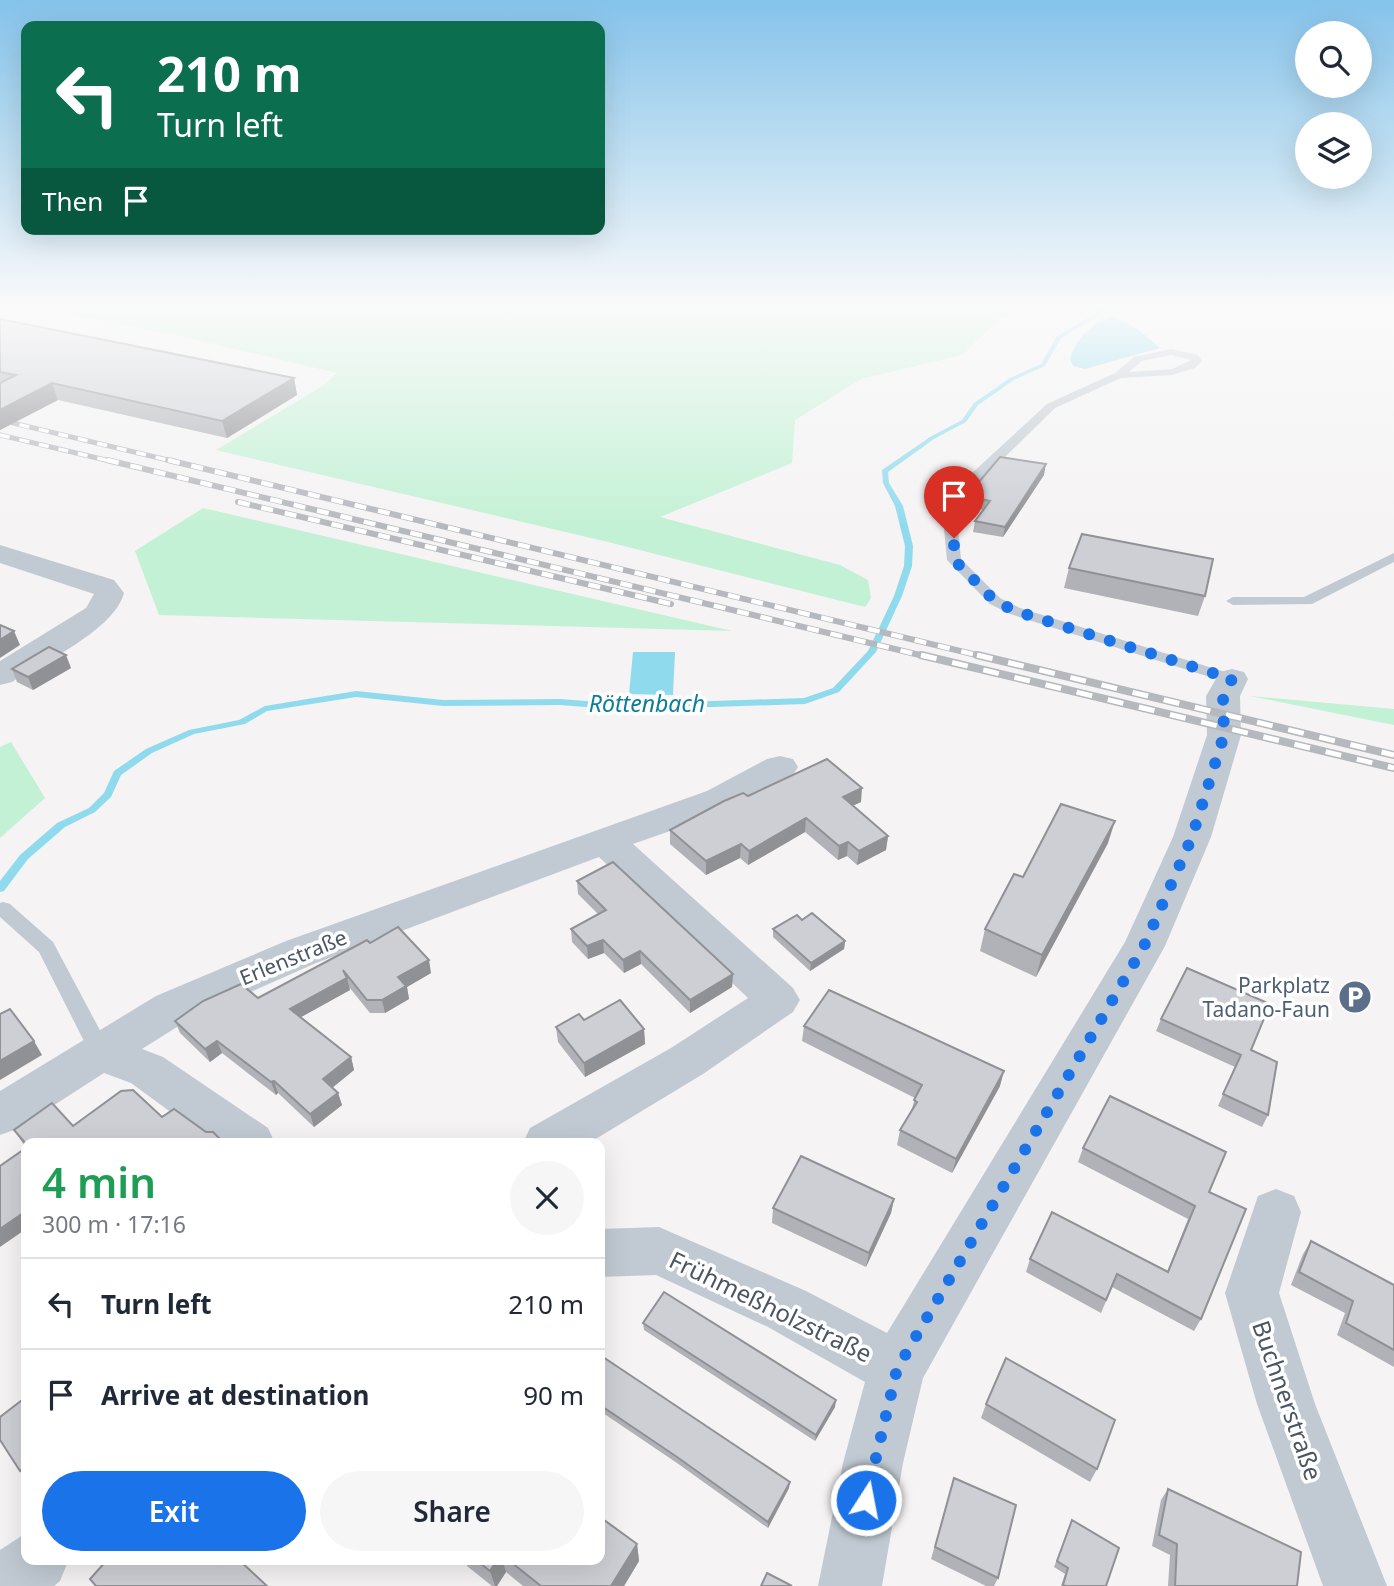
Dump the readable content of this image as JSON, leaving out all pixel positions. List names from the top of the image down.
{
  "streets": {
    "street": ["Erlenstraße", "Frühmeßholzstraße", "Buchnerstraße"]
  },
  "water": ["Röttenbach"],
  "places": {
    "parking": ["Parkplatz Tadano-Faun"]
  },
  "page": {
    "turn": ["210 m", "Turn left"],
    "then": "Then",
    "heading": ["4 min", "300 m · 17:16"],
    "list": [
      {
        "name": "Turn left",
        "value": "210 m"
      },
      {
        "name": "Arrive at destination",
        "value": "90 m"
      }
    ],
    "buttons": ["Exit", "Share"]
  }
}
